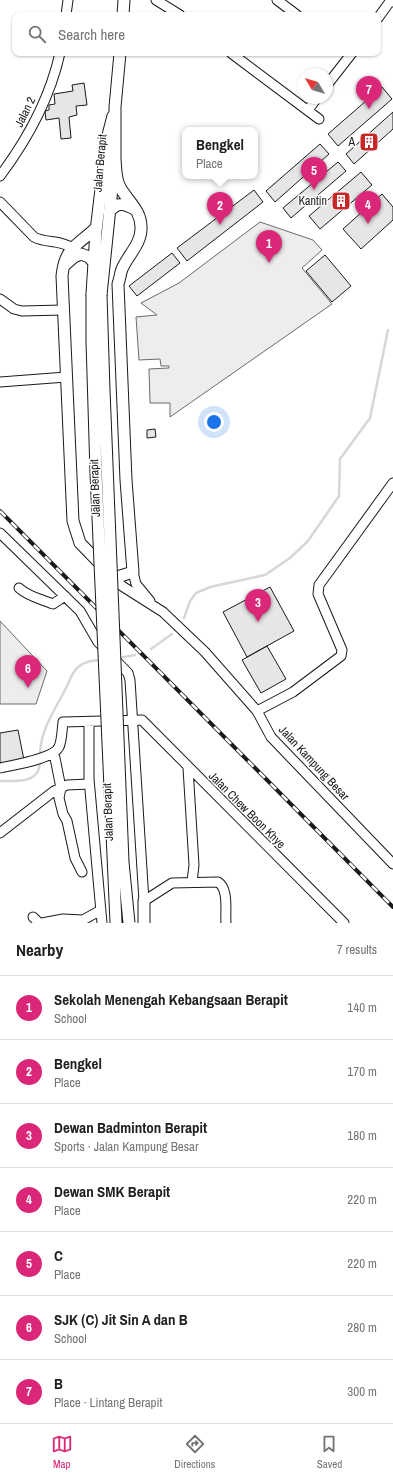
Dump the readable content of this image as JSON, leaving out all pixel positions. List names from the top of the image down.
{
  "streets": {
    "main road": ["Jalan Berapit"],
    "street": ["Jalan 2", "Jalan Kampung Besar", "Jalan Chew Boon Khye"]
  },
  "places": {
    "building": ["A", "Kantin"]
  },
  "north": "top left",
  "page": {
    "search": "Search here",
    "pins": [
      "7",
      "5",
      "4",
      "2",
      "1",
      "3",
      "6"
    ],
    "popup": ["Bengkel", "Place"],
    "heading": ["Nearby", "7 results"],
    "list": [
      {
        "mark": "1",
        "name": "Sekolah Menengah Kebangsaan Berapit",
        "note": "School",
        "value": "140 m"
      },
      {
        "mark": "2",
        "name": "Bengkel",
        "note": "Place",
        "value": "170 m"
      },
      {
        "mark": "3",
        "name": "Dewan Badminton Berapit",
        "note": "Sports · Jalan Kampung Besar",
        "value": "180 m"
      },
      {
        "mark": "4",
        "name": "Dewan SMK Berapit",
        "note": "Place",
        "value": "220 m"
      },
      {
        "mark": "5",
        "name": "C",
        "note": "Place",
        "value": "220 m"
      },
      {
        "mark": "6",
        "name": "SJK (C) Jit Sin A dan B",
        "note": "School",
        "value": "280 m"
      },
      {
        "mark": "7",
        "name": "B",
        "note": "Place · Lintang Berapit",
        "value": "300 m"
      }
    ],
    "nav": ["Map", "Directions", "Saved"]
  }
}
